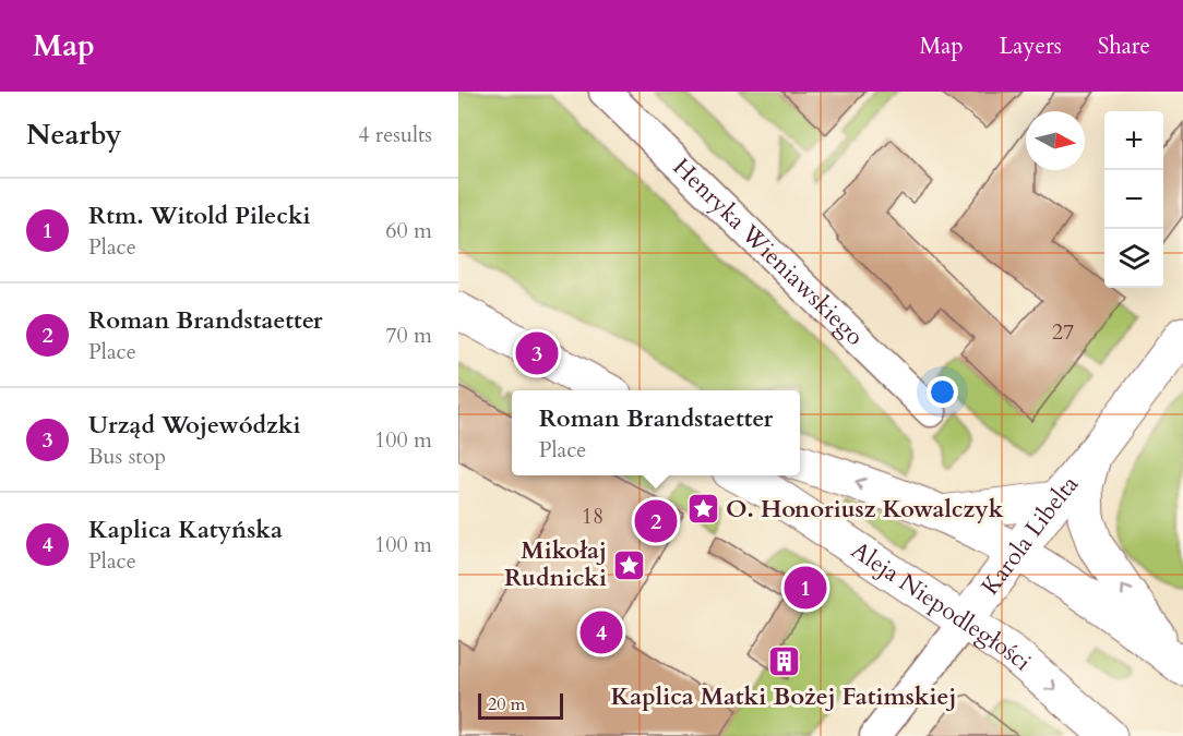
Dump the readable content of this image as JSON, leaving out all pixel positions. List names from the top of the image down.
{
  "streets": {
    "street": ["Henryka Wieniawskiego", "Karola Libelta", "Aleja Niepodległości"]
  },
  "crossings": [
    ["Karola Libelta", "Aleja Niepodległości"]
  ],
  "places": {
    "place": ["O. Honoriusz Kowalczyk", "Mikołaj Rudnicki"],
    "building": ["Kaplica Matki Bożej Fatimskiej"]
  },
  "house_numbers": ["27", "18"],
  "scale_bar": "20 m",
  "north": "right",
  "page": {
    "header": "Map",
    "nav": ["Map", "Layers", "Share"],
    "heading": ["Nearby", "4 results"],
    "map_buttons": ["+", "−"],
    "list": [
      {
        "mark": "1",
        "name": "Rtm. Witold Pilecki",
        "note": "Place",
        "value": "60 m"
      },
      {
        "mark": "2",
        "name": "Roman Brandstaetter",
        "note": "Place",
        "value": "70 m"
      },
      {
        "mark": "3",
        "name": "Urząd Wojewódzki",
        "note": "Bus stop",
        "value": "100 m"
      },
      {
        "mark": "4",
        "name": "Kaplica Katyńska",
        "note": "Place",
        "value": "100 m"
      }
    ],
    "pins": [
      "3",
      "2",
      "1",
      "4"
    ],
    "popup": ["Roman Brandstaetter", "Place"],
    "scale": "20 m"
  }
}
